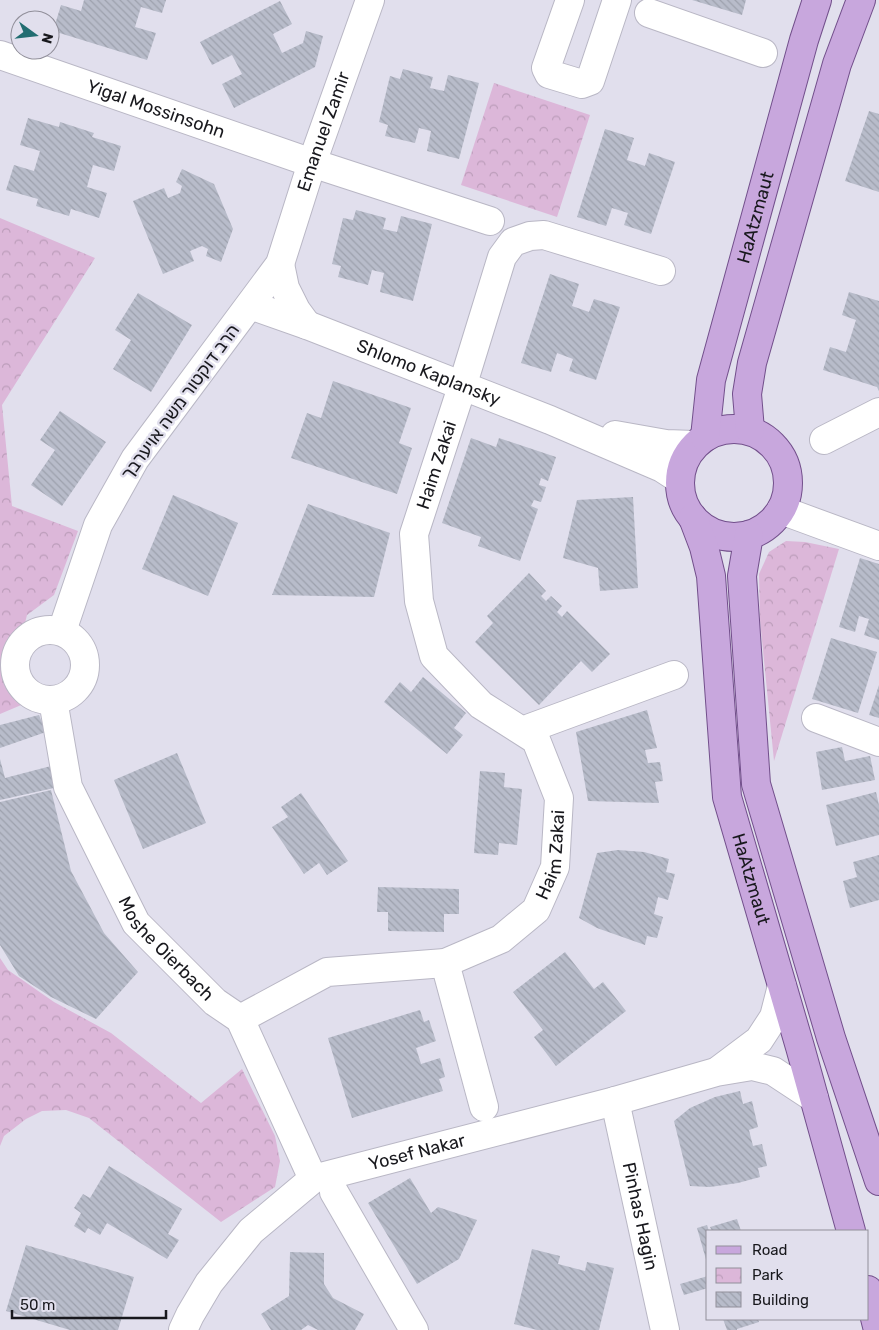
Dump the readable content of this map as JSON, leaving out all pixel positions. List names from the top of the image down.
{
  "streets": {
    "main road": ["HaAtzmaut"],
    "street": [
      "Yigal Mossinsohn",
      "Emanuel Zamir",
      "Shlomo Kaplansky",
      "הרב דוקטור משה אויערבך",
      "Haim Zakai",
      "Moshe Oierbach",
      "Yosef Nakar",
      "Pinhas Hagin"
    ]
  },
  "crossings": [
    ["Yigal Mossinsohn", "Emanuel Zamir"],
    ["Emanuel Zamir", "הרב דוקטור משה אויערבך"],
    ["HaAtzmaut", "Shlomo Kaplansky"],
    ["HaAtzmaut", "Yosef Nakar"],
    ["Shlomo Kaplansky", "הרב דוקטור משה אויערבך"],
    ["Shlomo Kaplansky", "Haim Zakai"],
    ["הרב דוקטור משה אויערבך", "Moshe Oierbach"],
    ["Haim Zakai", "Moshe Oierbach"],
    ["Yosef Nakar", "Pinhas Hagin"]
  ],
  "legend": ["Road", "Park", "Building"],
  "scale_bar": "50 m",
  "north": "right"
}
